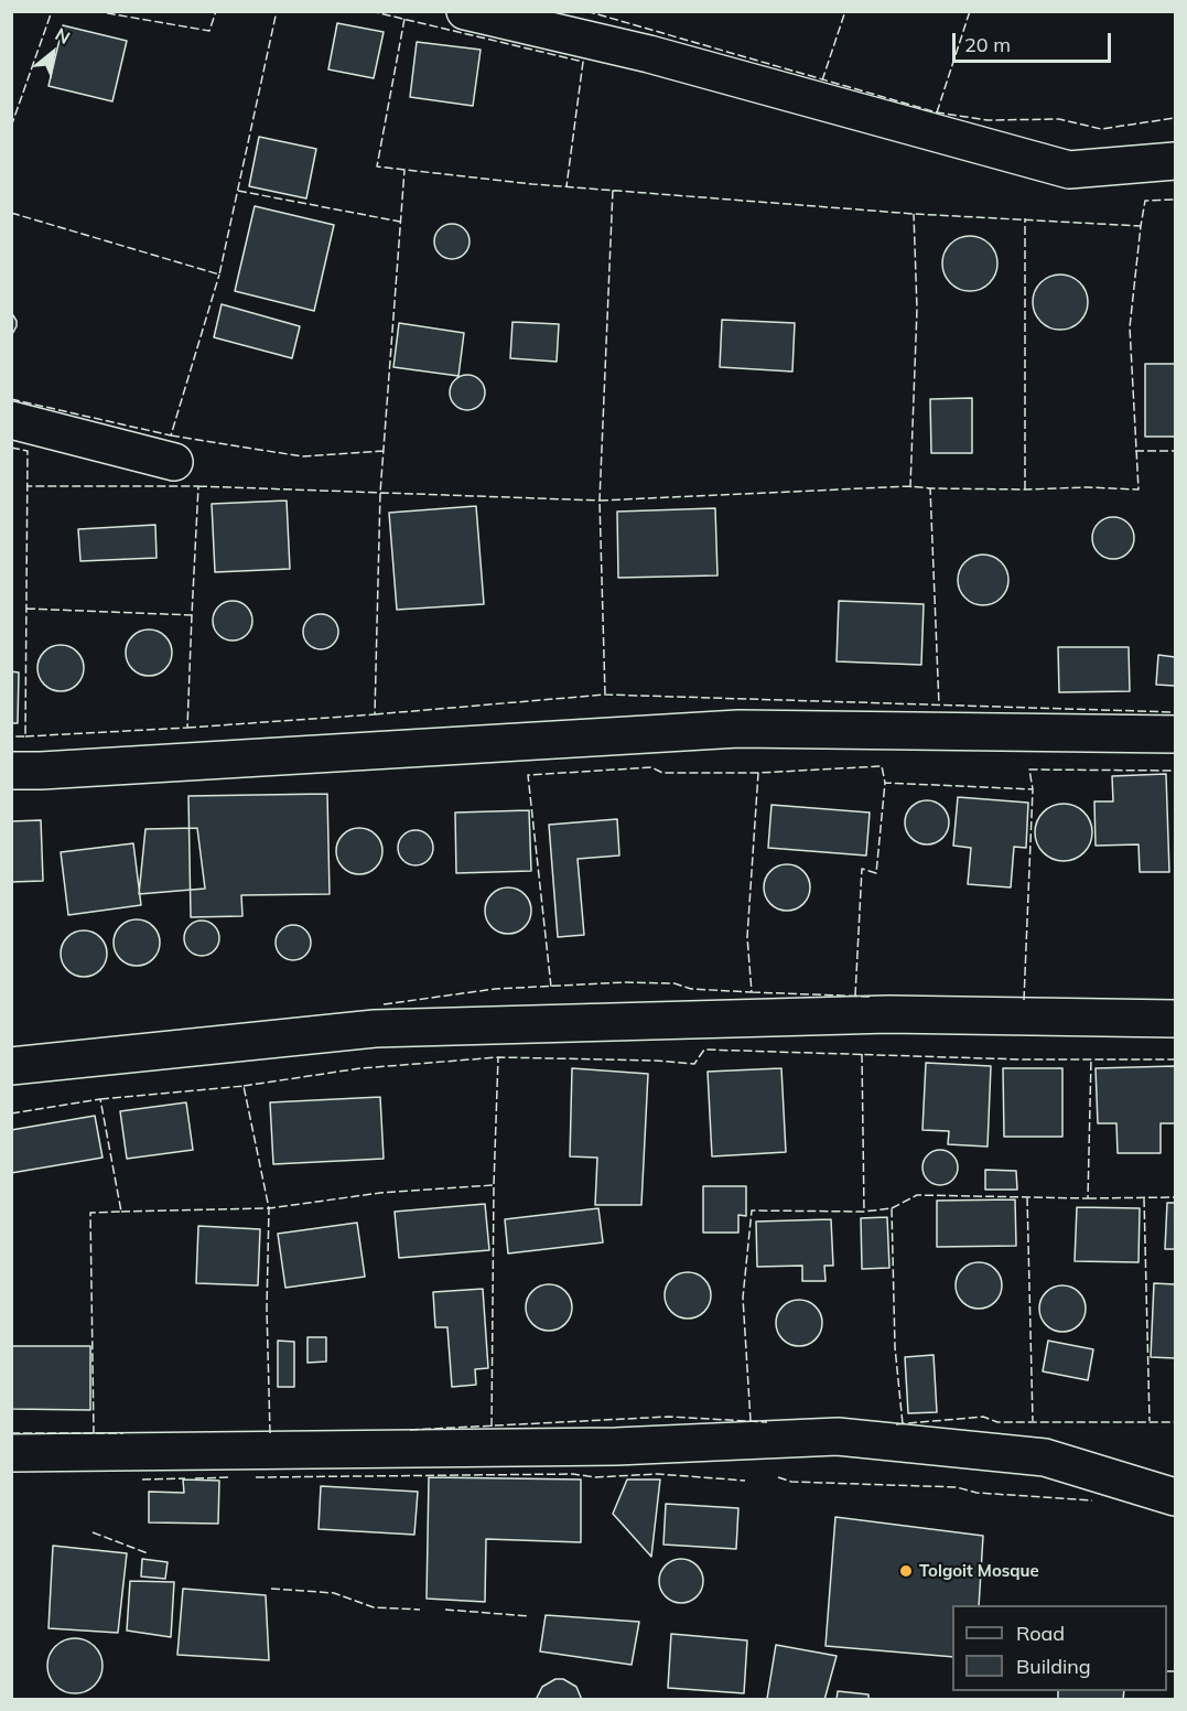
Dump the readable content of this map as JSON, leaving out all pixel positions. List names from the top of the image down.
{
  "places": ["Tolgoit Mosque"],
  "legend": ["Road", "Building"],
  "scale_bar": "20 m",
  "north": "top right"
}
